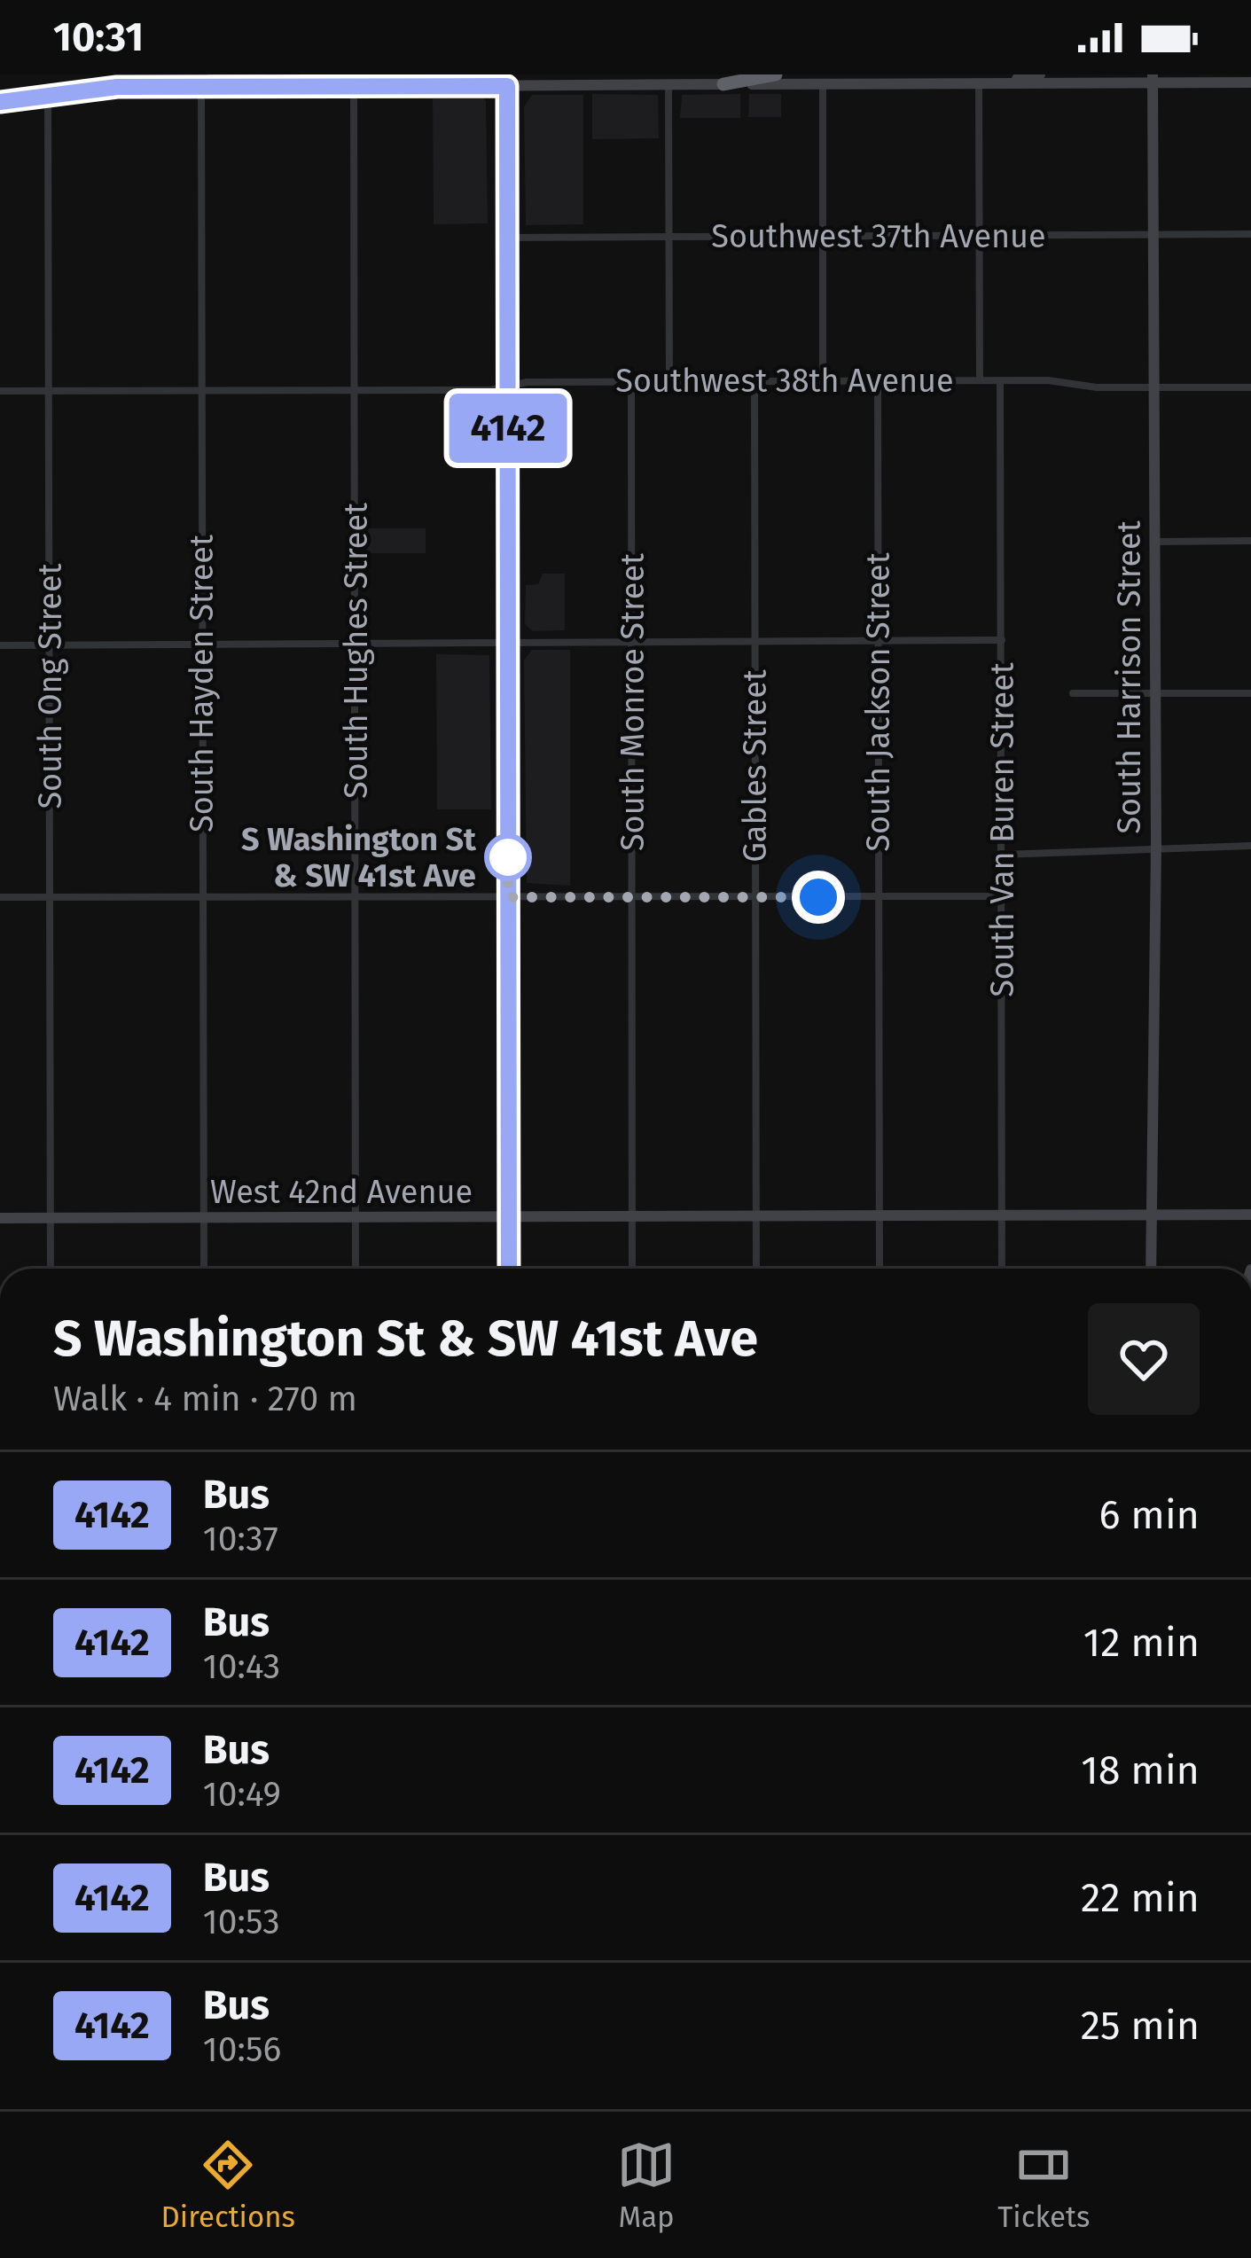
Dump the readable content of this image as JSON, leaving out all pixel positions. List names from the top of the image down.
{
  "streets": {
    "main road": ["South Harrison Street", "West 42nd Avenue"],
    "street": [
      "Southwest 37th Avenue",
      "Southwest 38th Avenue",
      "South Hughes Street",
      "South Hayden Street",
      "South Ong Street",
      "South Monroe Street",
      "South Jackson Street",
      "Gables Street",
      "South Van Buren Street"
    ]
  },
  "crossings": [
    ["Southwest 37th Avenue", "South Harrison Street"],
    ["Southwest 38th Avenue", "South Hughes Street"],
    ["Southwest 38th Avenue", "South Harrison Street"],
    ["Southwest 38th Avenue", "South Hayden Street"],
    ["Southwest 38th Avenue", "South Ong Street"],
    ["Southwest 38th Avenue", "South Monroe Street"],
    ["Southwest 38th Avenue", "South Jackson Street"],
    ["Southwest 38th Avenue", "Gables Street"],
    ["Southwest 38th Avenue", "South Van Buren Street"],
    ["South Hughes Street", "West 42nd Avenue"],
    ["South Harrison Street", "West 42nd Avenue"],
    ["South Hayden Street", "West 42nd Avenue"],
    ["South Ong Street", "West 42nd Avenue"],
    ["South Monroe Street", "West 42nd Avenue"],
    ["South Jackson Street", "West 42nd Avenue"],
    ["Gables Street", "West 42nd Avenue"],
    ["South Van Buren Street", "West 42nd Avenue"]
  ],
  "places": ["S Washington St & SW 41st Ave"],
  "lines": ["bus line 4142"],
  "page": {
    "status": "10:31",
    "on_map": "4142",
    "heading": ["S Washington St & SW 41st Ave", "Walk · 4 min · 270 m"],
    "list": [
      {
        "mark": "4142",
        "name": "Bus",
        "note": "10:37",
        "value": "6 min"
      },
      {
        "mark": "4142",
        "name": "Bus",
        "note": "10:43",
        "value": "12 min"
      },
      {
        "mark": "4142",
        "name": "Bus",
        "note": "10:49",
        "value": "18 min"
      },
      {
        "mark": "4142",
        "name": "Bus",
        "note": "10:53",
        "value": "22 min"
      },
      {
        "mark": "4142",
        "name": "Bus",
        "note": "10:56",
        "value": "25 min"
      }
    ],
    "tabs": ["Directions", "Map", "Tickets"]
  }
}
